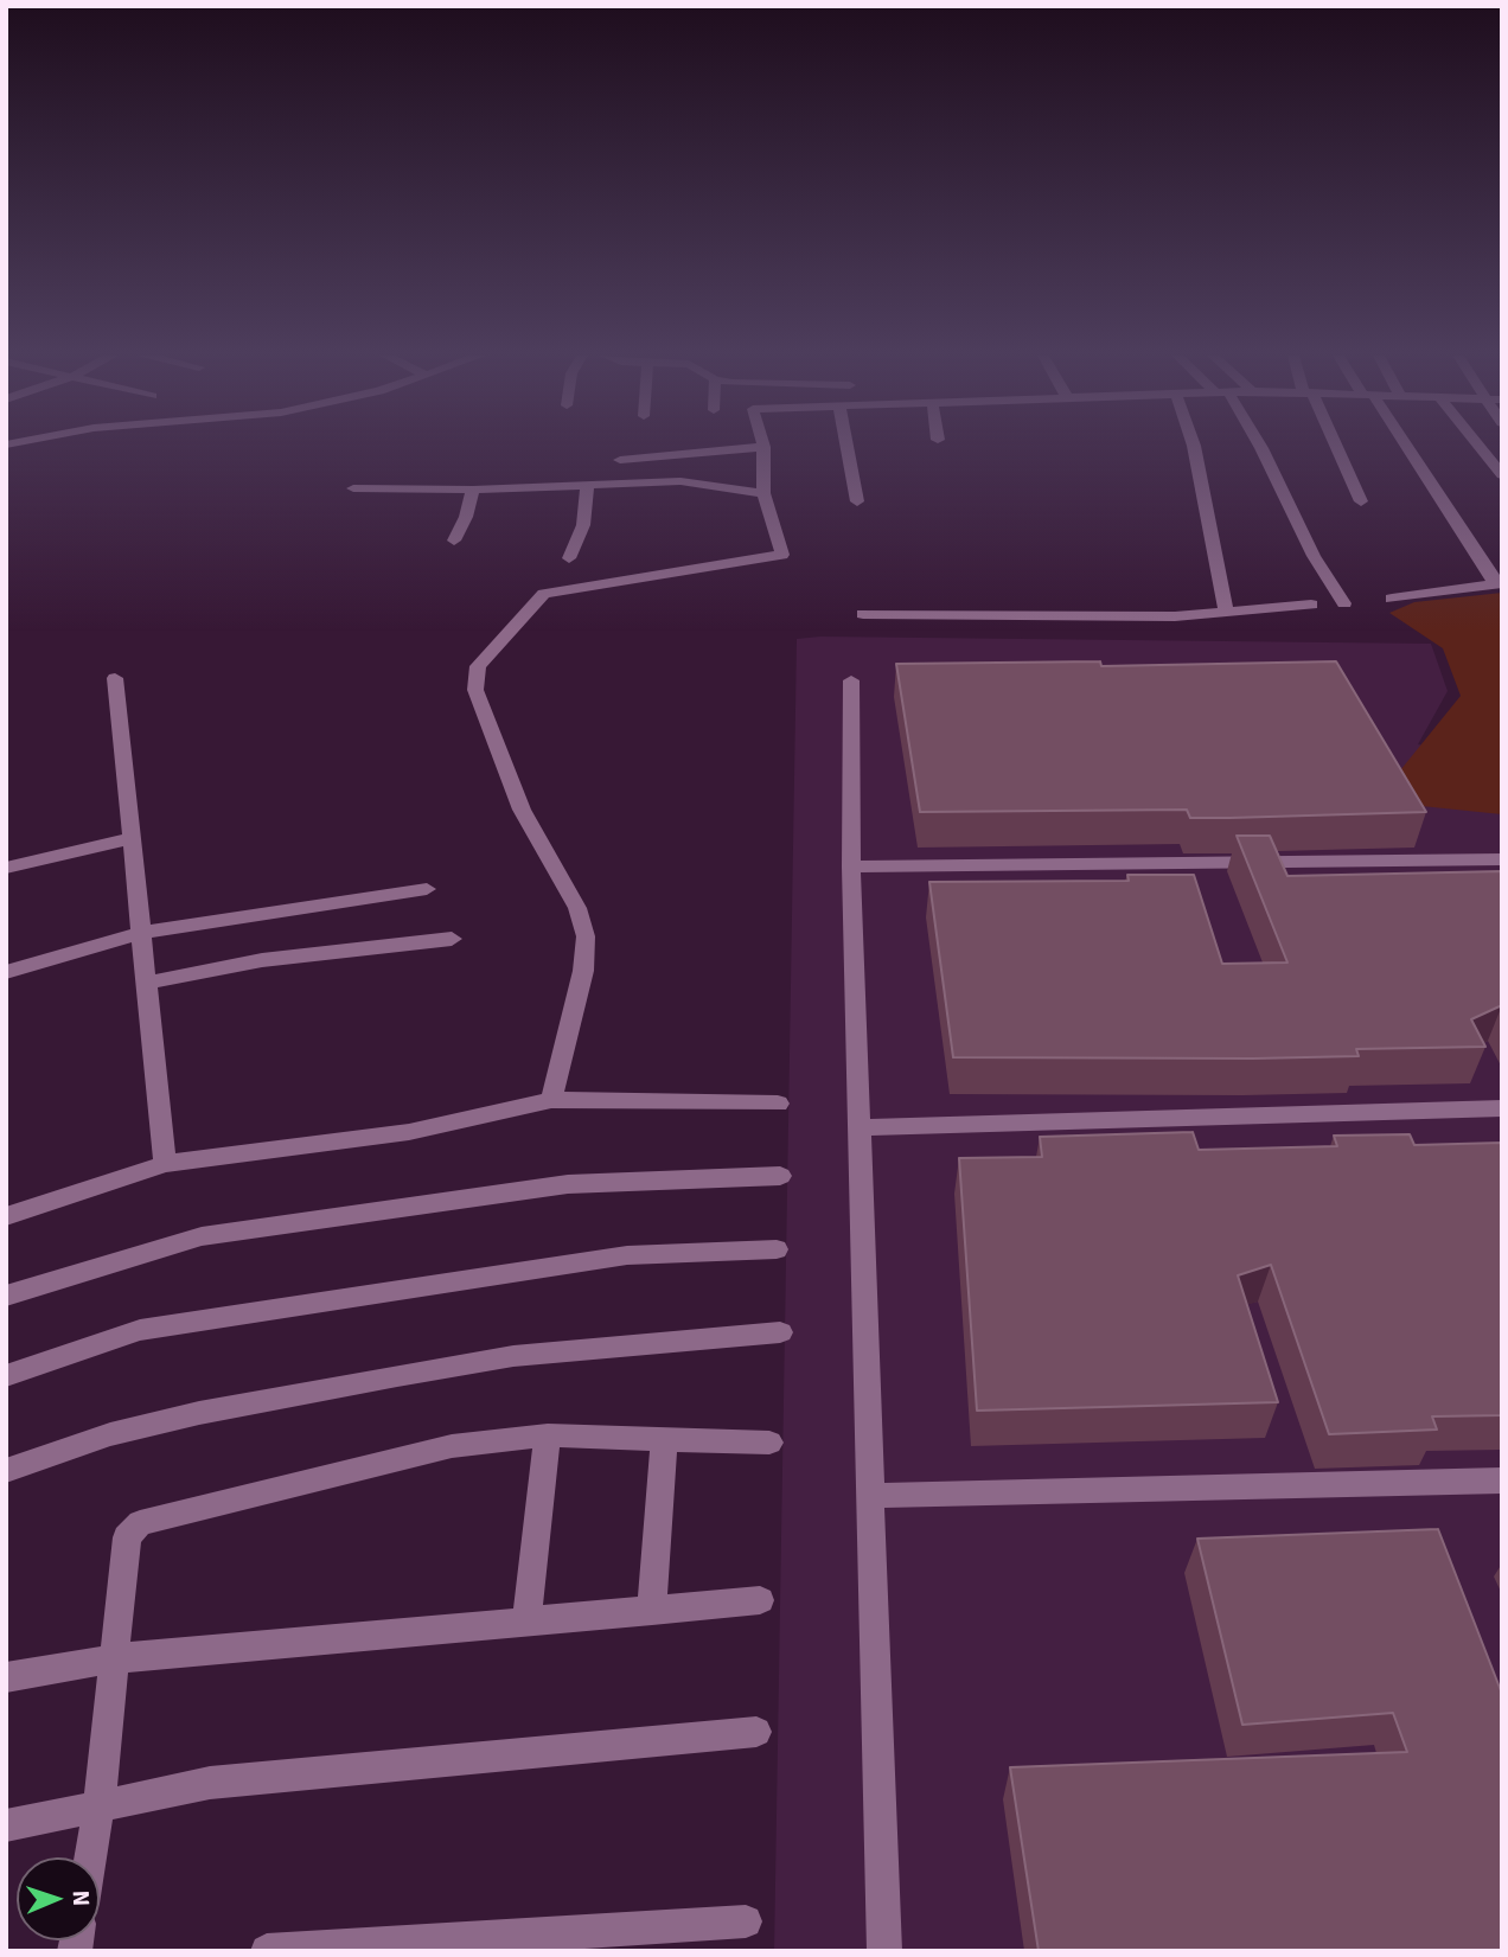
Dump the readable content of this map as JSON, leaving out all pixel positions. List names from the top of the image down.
{
  "north": "right"
}
